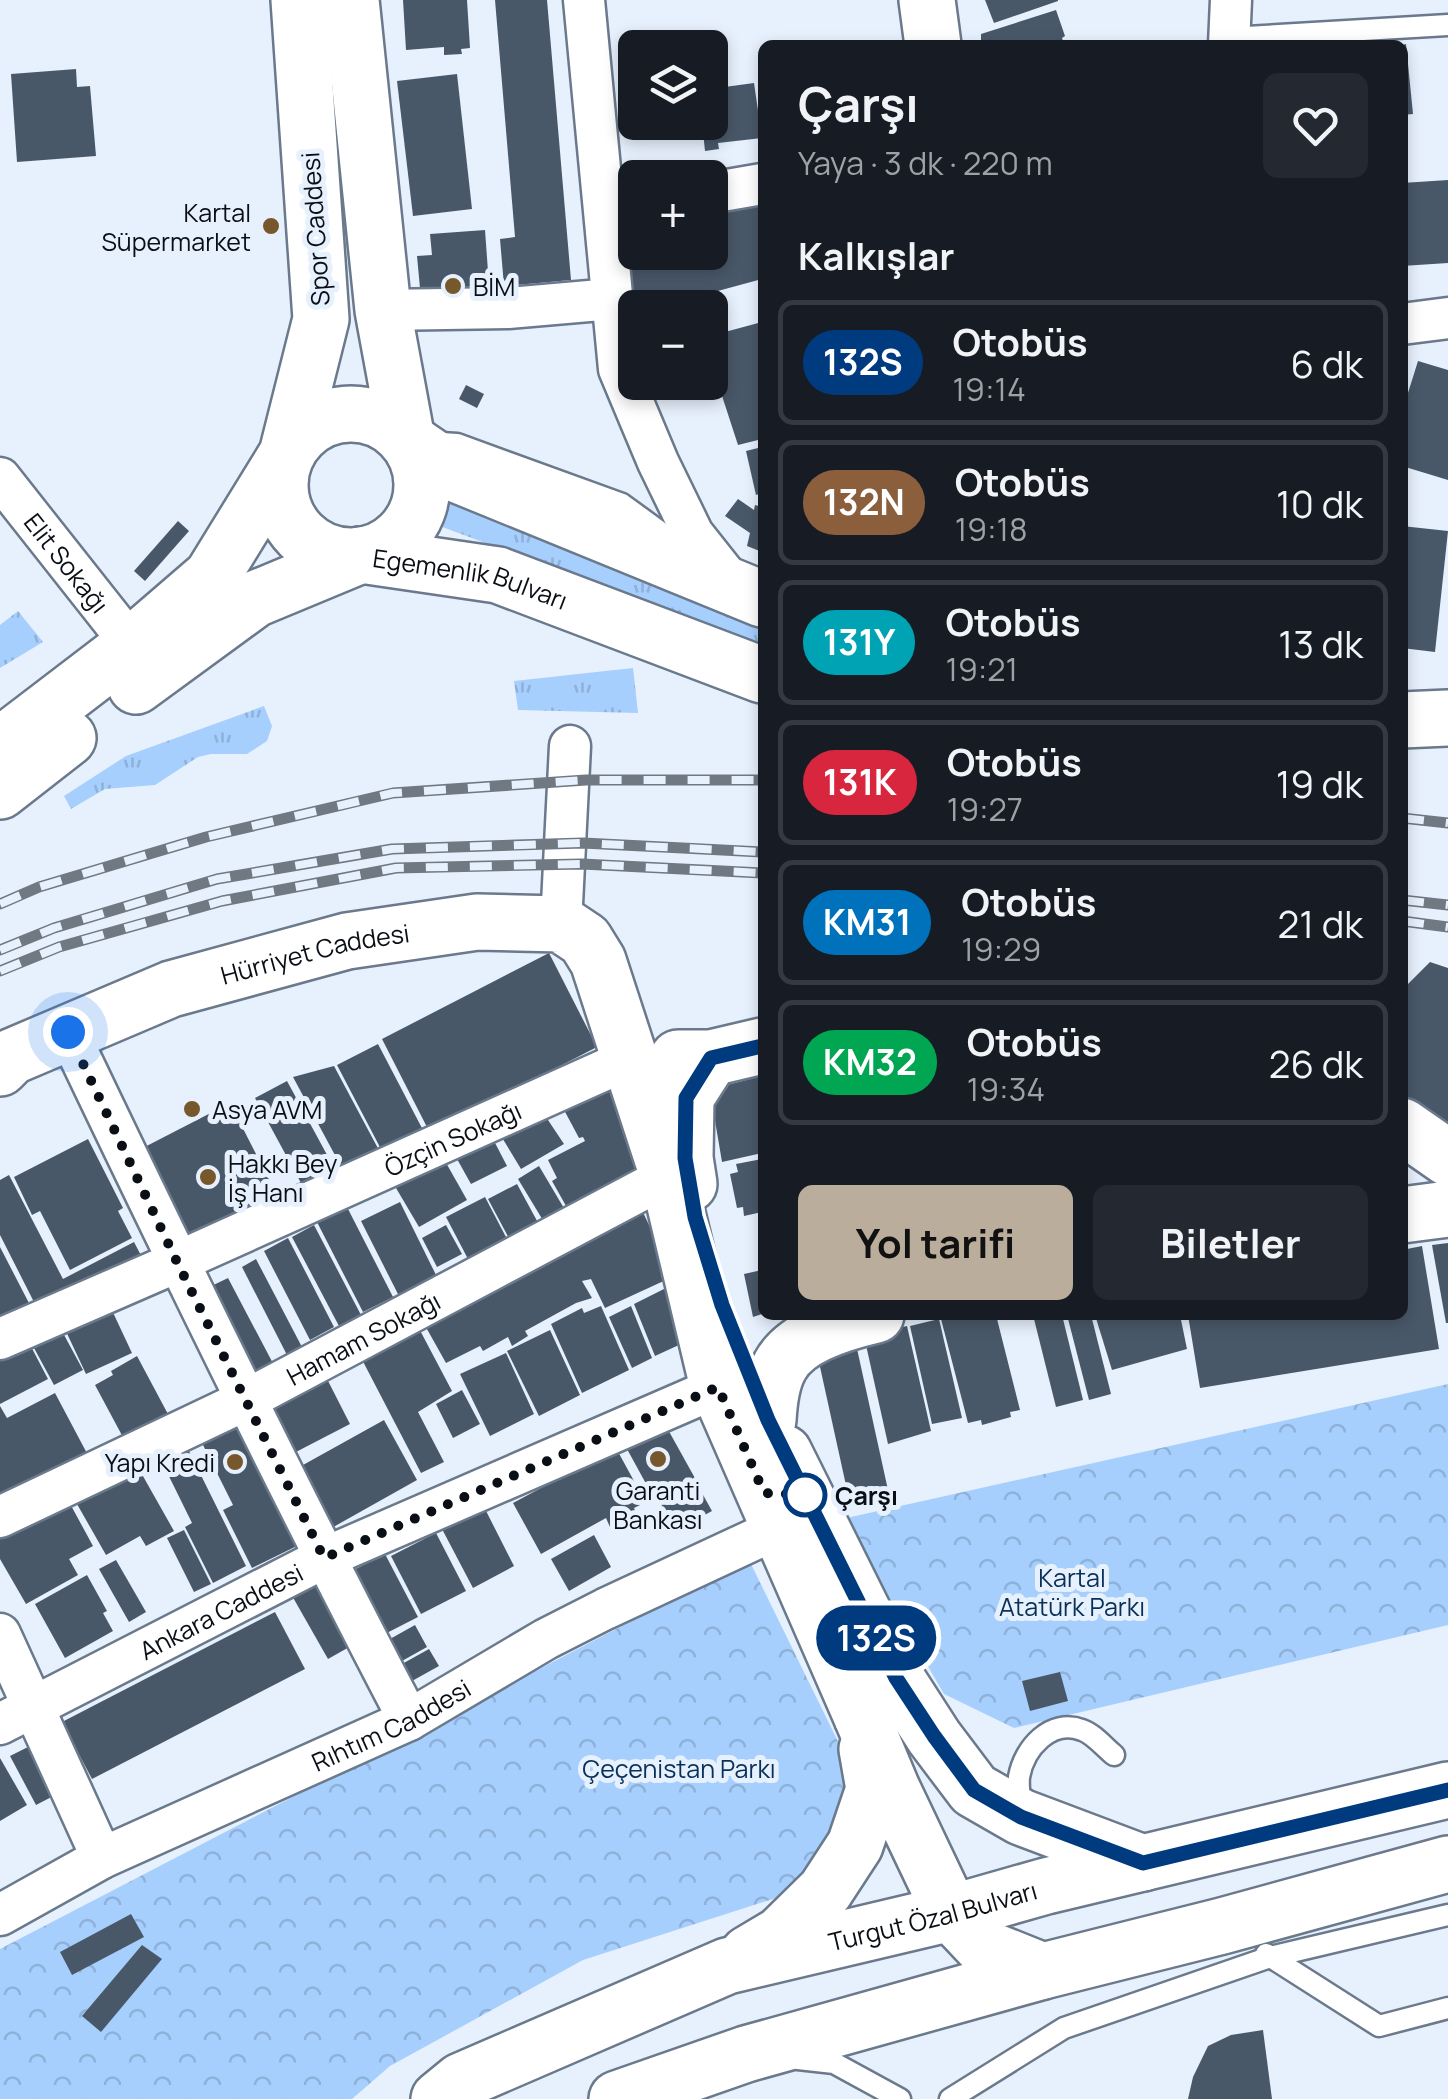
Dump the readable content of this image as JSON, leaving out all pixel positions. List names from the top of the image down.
{
  "streets": {
    "main road": [
      "Spor Caddesi",
      "Egemenlik Bulvarı",
      "Hürriyet Caddesi",
      "Turgut Özal Bulvarı"
    ],
    "street": [
      "Elit Sokağı",
      "Özçin Sokağı",
      "Hamam Sokağı",
      "Ankara Caddesi",
      "Rıhtım Caddesi"
    ]
  },
  "crossings": [
    ["Spor Caddesi", "Egemenlik Bulvarı"]
  ],
  "parks": ["Kartal Atatürk Parkı", "Çeçenistan Parkı"],
  "places": [
    "Kartal Süpermarket",
    "BİM",
    "Asya AVM",
    "Hakkı Bey İş Hanı",
    "Garanti Bankası",
    "Yapı Kredi",
    "Çarşı"
  ],
  "lines": ["bus line 132S"],
  "page": {
    "on_map": "132S",
    "map_buttons": ["+", "−"],
    "heading": [
      ["Çarşı", "Yaya · 3 dk · 220 m"],
      "Kalkışlar"
    ],
    "list": [
      {
        "mark": "132S",
        "name": "Otobüs",
        "note": "19:14",
        "value": "6 dk"
      },
      {
        "mark": "132N",
        "name": "Otobüs",
        "note": "19:18",
        "value": "10 dk"
      },
      {
        "mark": "131Y",
        "name": "Otobüs",
        "note": "19:21",
        "value": "13 dk"
      },
      {
        "mark": "131K",
        "name": "Otobüs",
        "note": "19:27",
        "value": "19 dk"
      },
      {
        "mark": "KM31",
        "name": "Otobüs",
        "note": "19:29",
        "value": "21 dk"
      },
      {
        "mark": "KM32",
        "name": "Otobüs",
        "note": "19:34",
        "value": "26 dk"
      }
    ],
    "buttons": ["Yol tarifi", "Biletler"]
  }
}
